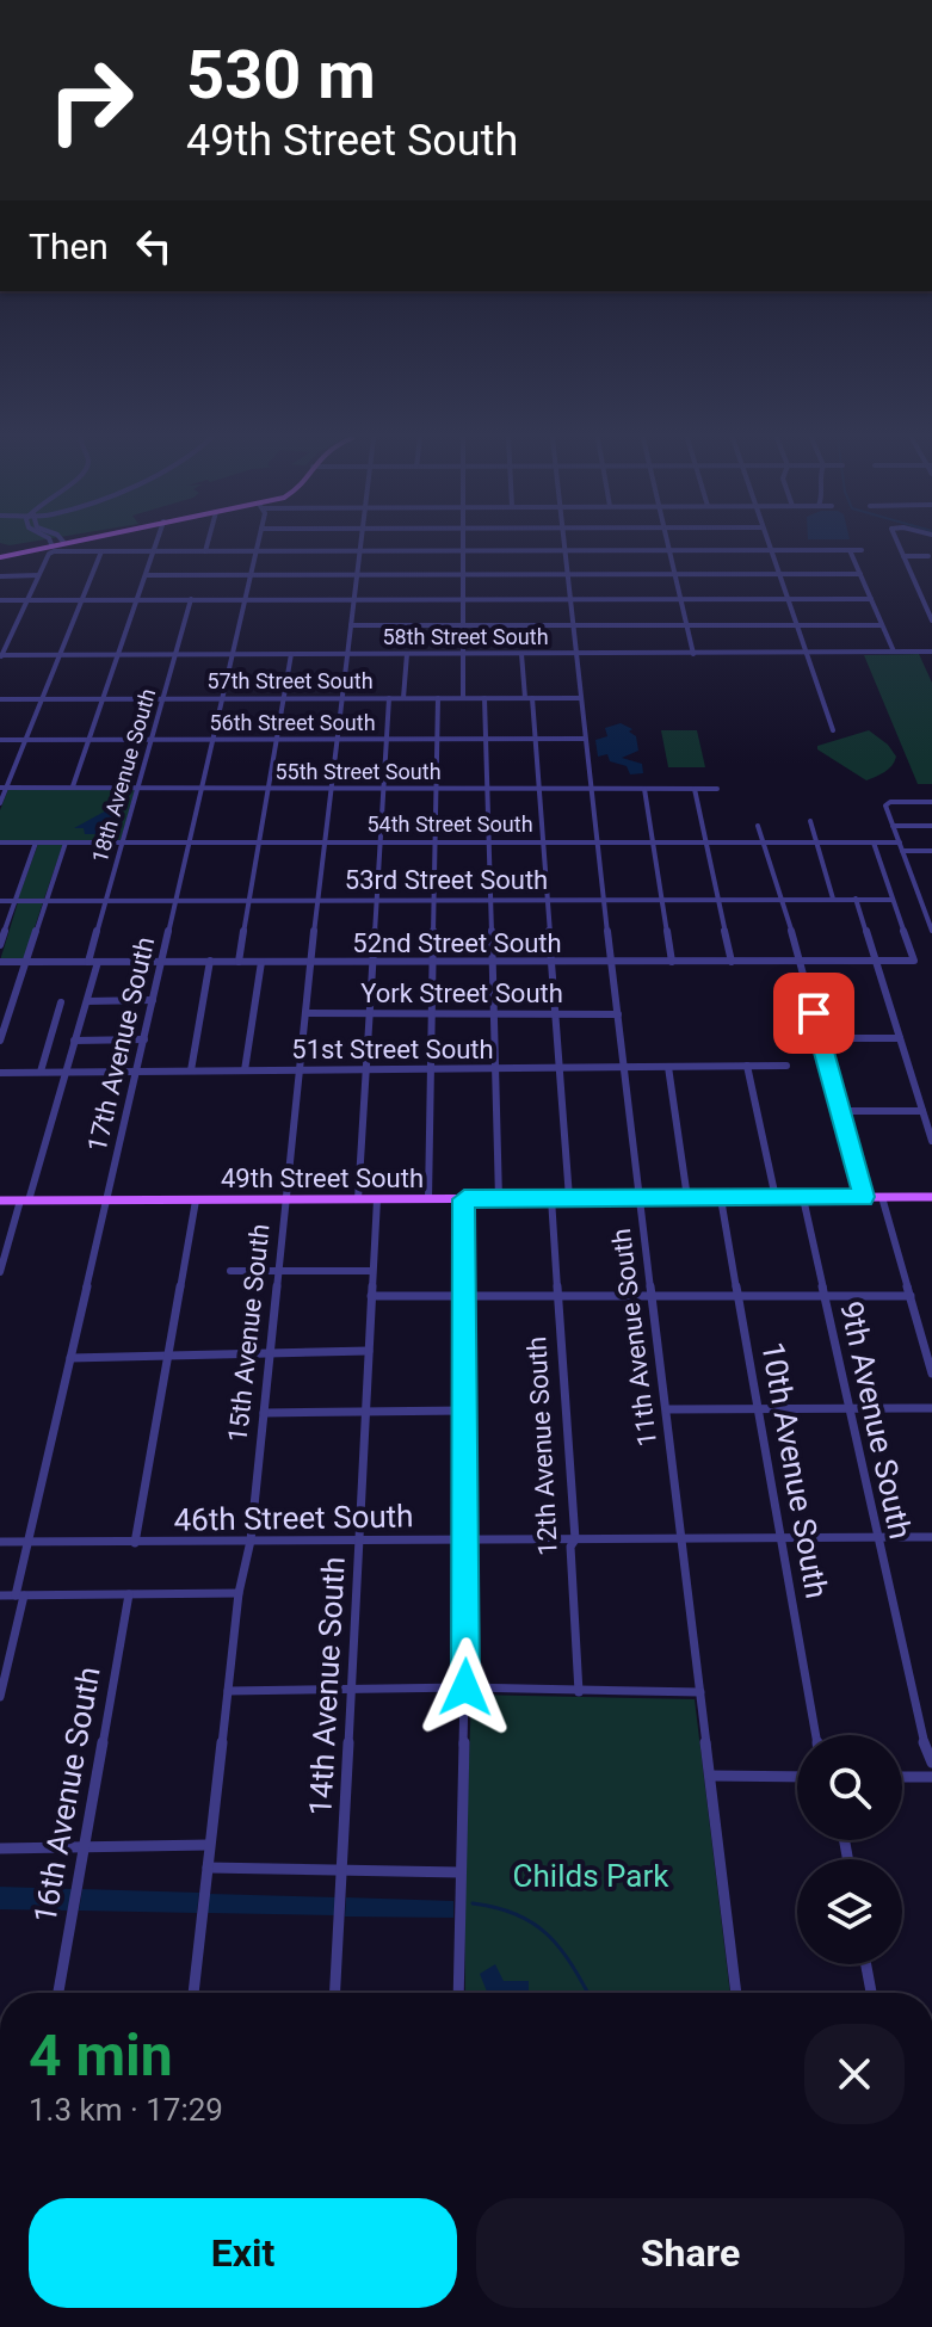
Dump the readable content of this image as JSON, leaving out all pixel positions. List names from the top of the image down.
{
  "streets": {
    "main road": ["49th Street South"],
    "street": [
      "58th Street South",
      "57th Street South",
      "56th Street South",
      "55th Street South",
      "18th Avenue South",
      "54th Street South",
      "53rd Street South",
      "52nd Street South",
      "York Street South",
      "17th Avenue South",
      "51st Street South",
      "15th Avenue South",
      "11th Avenue South",
      "9th Avenue South",
      "12th Avenue South",
      "10th Avenue South",
      "46th Street South",
      "14th Avenue South",
      "16th Avenue South"
    ]
  },
  "crossings": [
    ["58th Street South", "18th Avenue South"],
    ["58th Street South", "17th Avenue South"],
    ["58th Street South", "15th Avenue South"],
    ["58th Street South", "11th Avenue South"],
    ["57th Street South", "18th Avenue South"],
    ["57th Street South", "17th Avenue South"],
    ["57th Street South", "15th Avenue South"],
    ["57th Street South", "11th Avenue South"],
    ["56th Street South", "18th Avenue South"],
    ["56th Street South", "17th Avenue South"],
    ["56th Street South", "15th Avenue South"],
    ["56th Street South", "11th Avenue South"],
    ["55th Street South", "18th Avenue South"],
    ["55th Street South", "17th Avenue South"],
    ["55th Street South", "15th Avenue South"],
    ["55th Street South", "11th Avenue South"],
    ["18th Avenue South", "54th Street South"],
    ["18th Avenue South", "53rd Street South"],
    ["18th Avenue South", "52nd Street South"],
    ["18th Avenue South", "51st Street South"],
    ["18th Avenue South", "49th Street South"],
    ["54th Street South", "17th Avenue South"],
    ["54th Street South", "15th Avenue South"],
    ["54th Street South", "11th Avenue South"],
    ["53rd Street South", "52nd Street South"],
    ["53rd Street South", "17th Avenue South"],
    ["53rd Street South", "15th Avenue South"],
    ["53rd Street South", "11th Avenue South"],
    ["52nd Street South", "17th Avenue South"],
    ["52nd Street South", "15th Avenue South"],
    ["52nd Street South", "11th Avenue South"],
    ["York Street South", "15th Avenue South"],
    ["York Street South", "11th Avenue South"],
    ["17th Avenue South", "51st Street South"],
    ["17th Avenue South", "49th Street South"],
    ["17th Avenue South", "46th Street South"],
    ["51st Street South", "15th Avenue South"],
    ["51st Street South", "11th Avenue South"],
    ["49th Street South", "15th Avenue South"],
    ["49th Street South", "11th Avenue South"],
    ["49th Street South", "9th Avenue South"],
    ["49th Street South", "12th Avenue South"],
    ["49th Street South", "10th Avenue South"],
    ["49th Street South", "14th Avenue South"],
    ["15th Avenue South", "46th Street South"],
    ["11th Avenue South", "46th Street South"],
    ["9th Avenue South", "46th Street South"],
    ["12th Avenue South", "46th Street South"],
    ["10th Avenue South", "46th Street South"],
    ["46th Street South", "14th Avenue South"]
  ],
  "parks": ["Childs Park"],
  "page": {
    "turn": ["530 m", "49th Street South"],
    "then": "Then",
    "heading": ["4 min", "1.3 km · 17:29"],
    "buttons": ["Exit", "Share"]
  }
}
